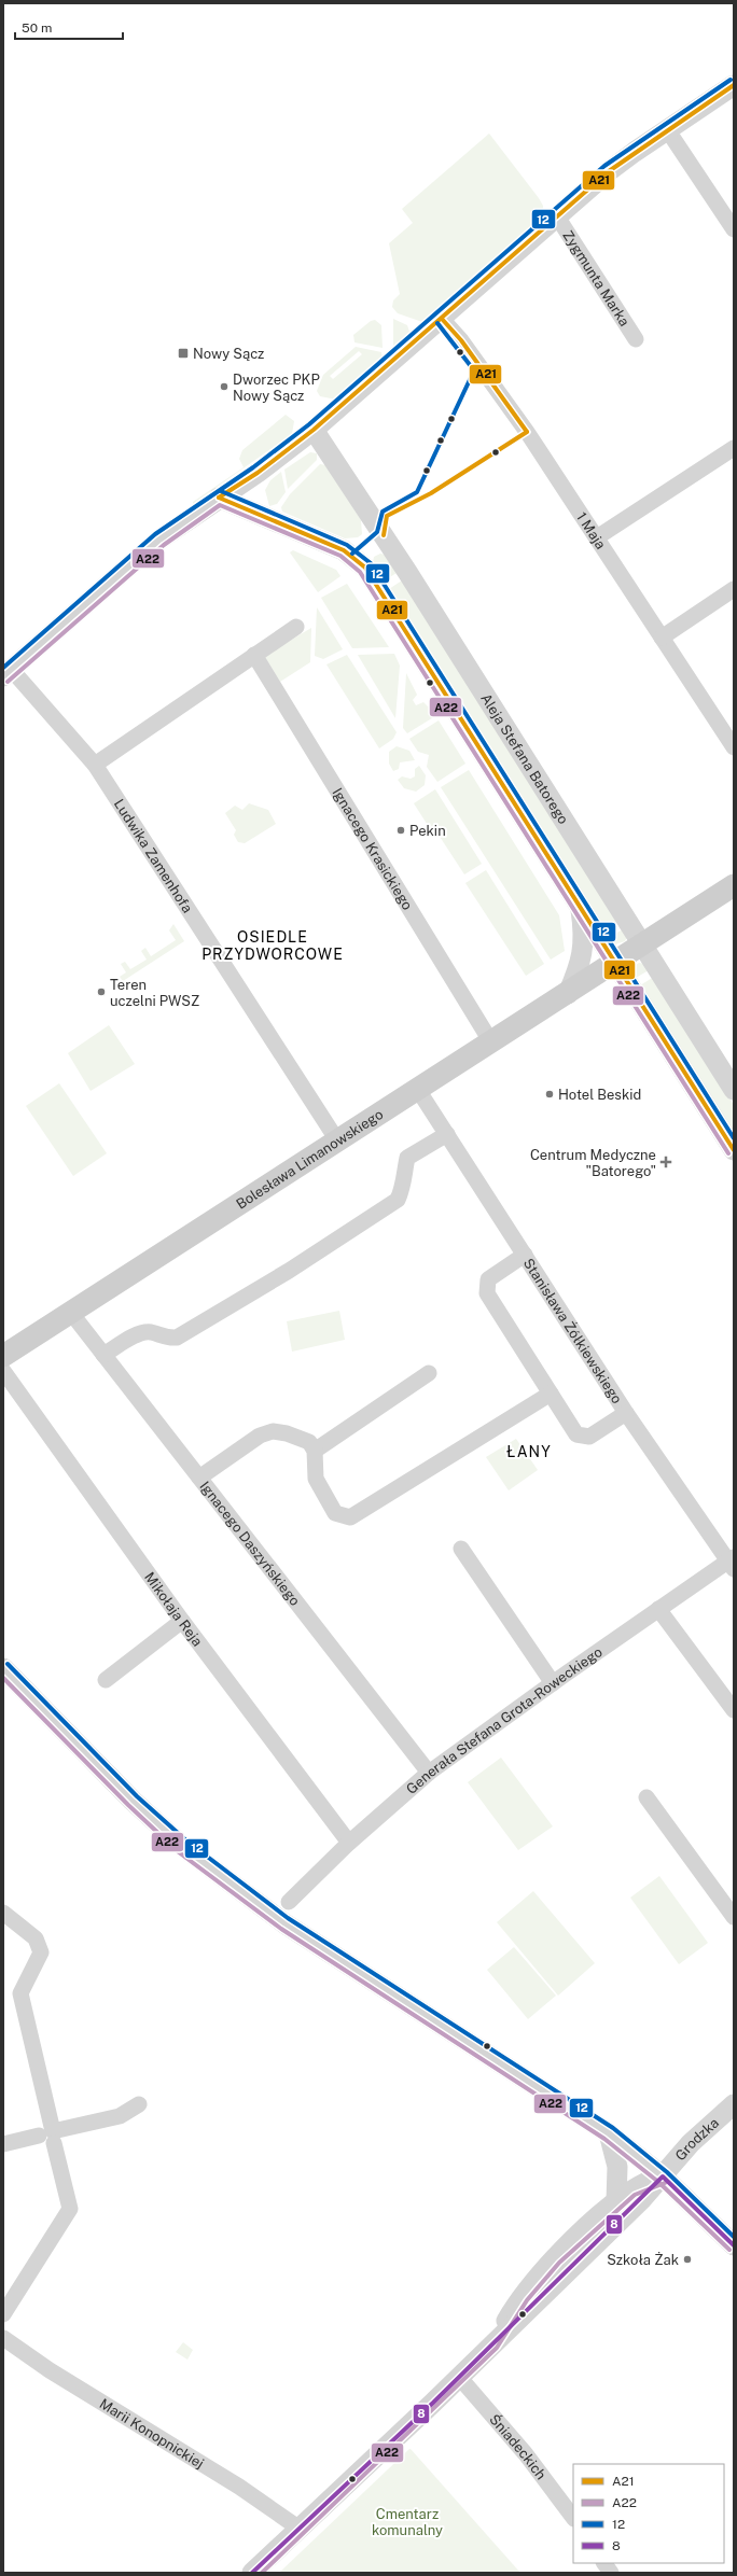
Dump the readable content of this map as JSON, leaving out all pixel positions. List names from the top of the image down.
{
  "streets": {
    "main road": ["Bolesława Limanowskiego"],
    "street": [
      "Zygmunta Marka",
      "1 Maja",
      "Aleja Stefana Batorego",
      "Ignacego Krasickiego",
      "Ludwika Zamenhofa",
      "Stanisława Żółkiewskiego",
      "Ignacego Daszyńskiego",
      "Mikołaja Reja",
      "Generała Stefana Grota-Roweckiego",
      "Grodzka",
      "Marii Konopnickiej",
      "Śniadeckich"
    ]
  },
  "crossings": [
    ["Aleja Stefana Batorego", "Bolesława Limanowskiego"],
    ["Ignacego Krasickiego", "Bolesława Limanowskiego"],
    ["Ludwika Zamenhofa", "Bolesława Limanowskiego"],
    ["Bolesława Limanowskiego", "Stanisława Żółkiewskiego"],
    ["Bolesława Limanowskiego", "Ignacego Daszyńskiego"],
    ["Stanisława Żółkiewskiego", "Generała Stefana Grota-Roweckiego"],
    ["Ignacego Daszyńskiego", "Generała Stefana Grota-Roweckiego"],
    ["Mikołaja Reja", "Generała Stefana Grota-Roweckiego"]
  ],
  "districts": ["OSIEDLE PRZYDWORCOWE", "ŁANY"],
  "parks": ["Cmentarz komunalny"],
  "places": {
    "transit": ["Nowy Sącz"],
    "other": [
      "Dworzec PKP Nowy Sącz",
      "Pekin",
      "Teren uczelni PWSZ",
      "Hotel Beskid",
      "Szkoła Żak"
    ],
    "health": ["Centrum Medyczne \"Batorego\""]
  },
  "lines": [
    "transit line 12",
    "transit line A21",
    "transit line A22",
    "transit line 8"
  ],
  "legend": [
    "A21",
    "A22",
    "12",
    "8"
  ],
  "scale_bar": "50 m"
}
